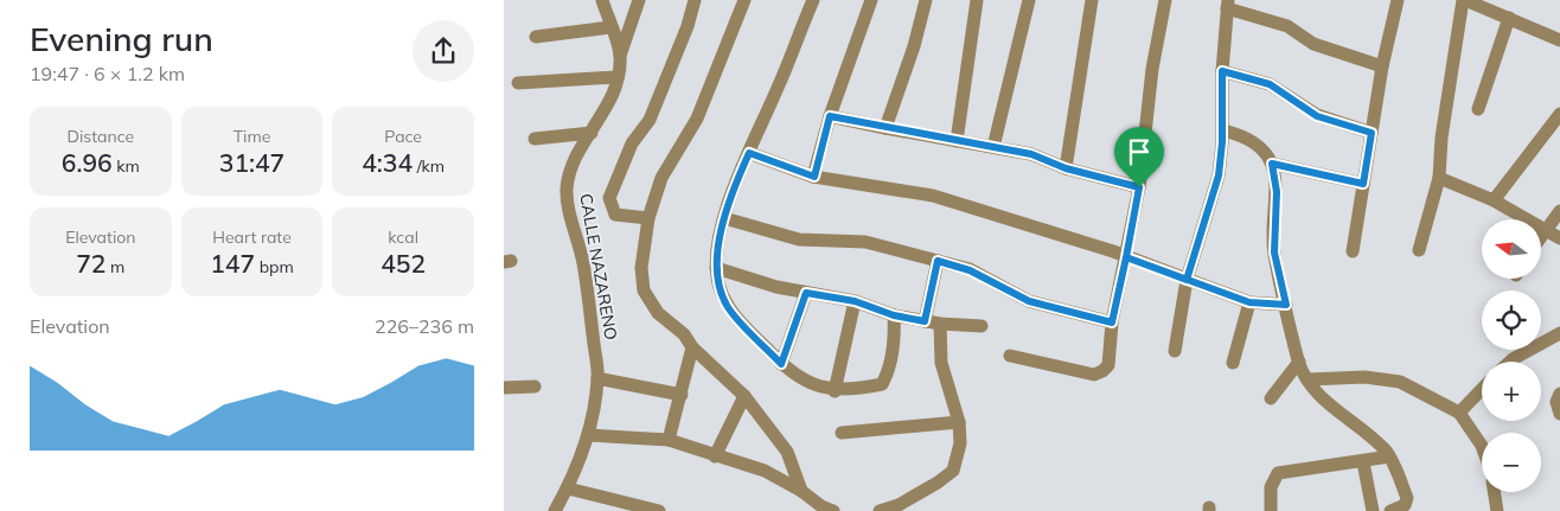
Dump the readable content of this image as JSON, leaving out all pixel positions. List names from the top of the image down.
{
  "streets": {
    "street": ["CALLE NAZARENO"]
  },
  "north": "left",
  "page": {
    "heading": ["Evening run", "19:47 · 6 × 1.2 km"],
    "stats": [
      ["Distance", "6.96 km"],
      ["Time", "31:47"],
      ["Pace", "4:34 /km"],
      ["Elevation", "72 m"],
      ["Heart rate", "147 bpm"],
      ["kcal", "452"]
    ],
    "map_buttons": ["+", "−"],
    "chart": ["Elevation", "226–236 m"]
  }
}
